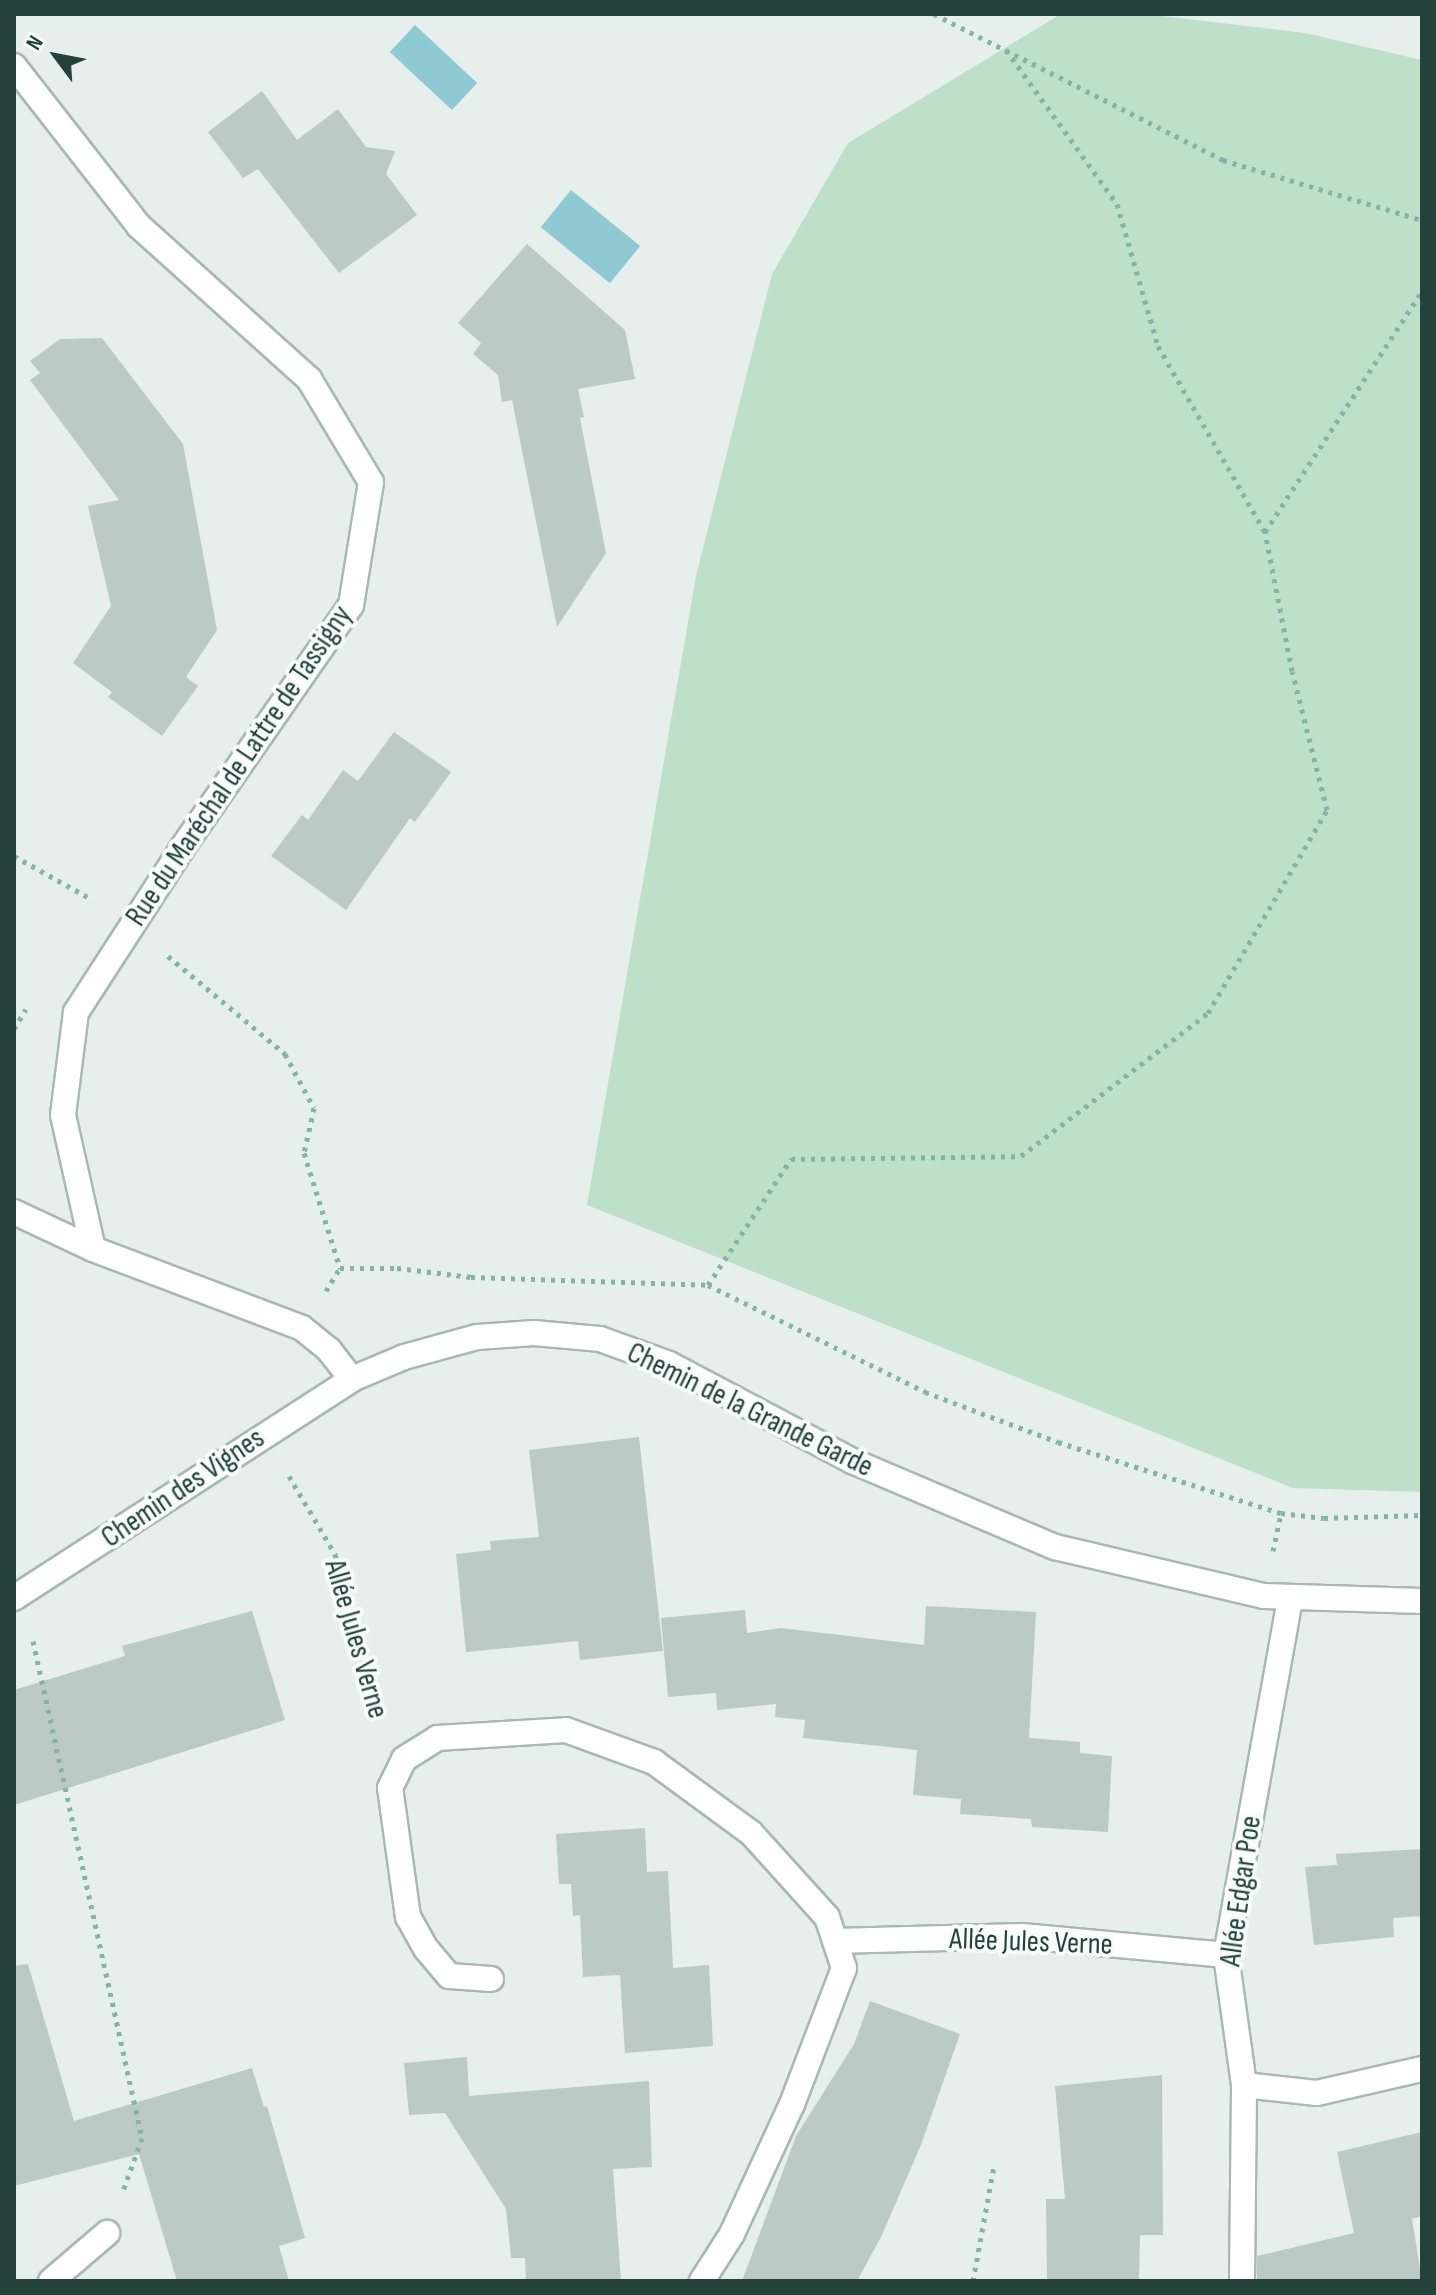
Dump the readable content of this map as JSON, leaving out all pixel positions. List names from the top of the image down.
{
  "streets": {
    "street": [
      "Rue du Maréchal de Lattre de Tassigny",
      "Chemin de la Grande Garde",
      "Chemin des Vignes",
      "Allée Jules Verne",
      "Allée Edgar Poe"
    ]
  },
  "crossings": [
    ["Chemin de la Grande Garde", "Chemin des Vignes"],
    ["Chemin de la Grande Garde", "Allée Edgar Poe"],
    ["Chemin des Vignes", "Allée Jules Verne"],
    ["Allée Jules Verne", "Allée Edgar Poe"]
  ],
  "north": "top left"
}
